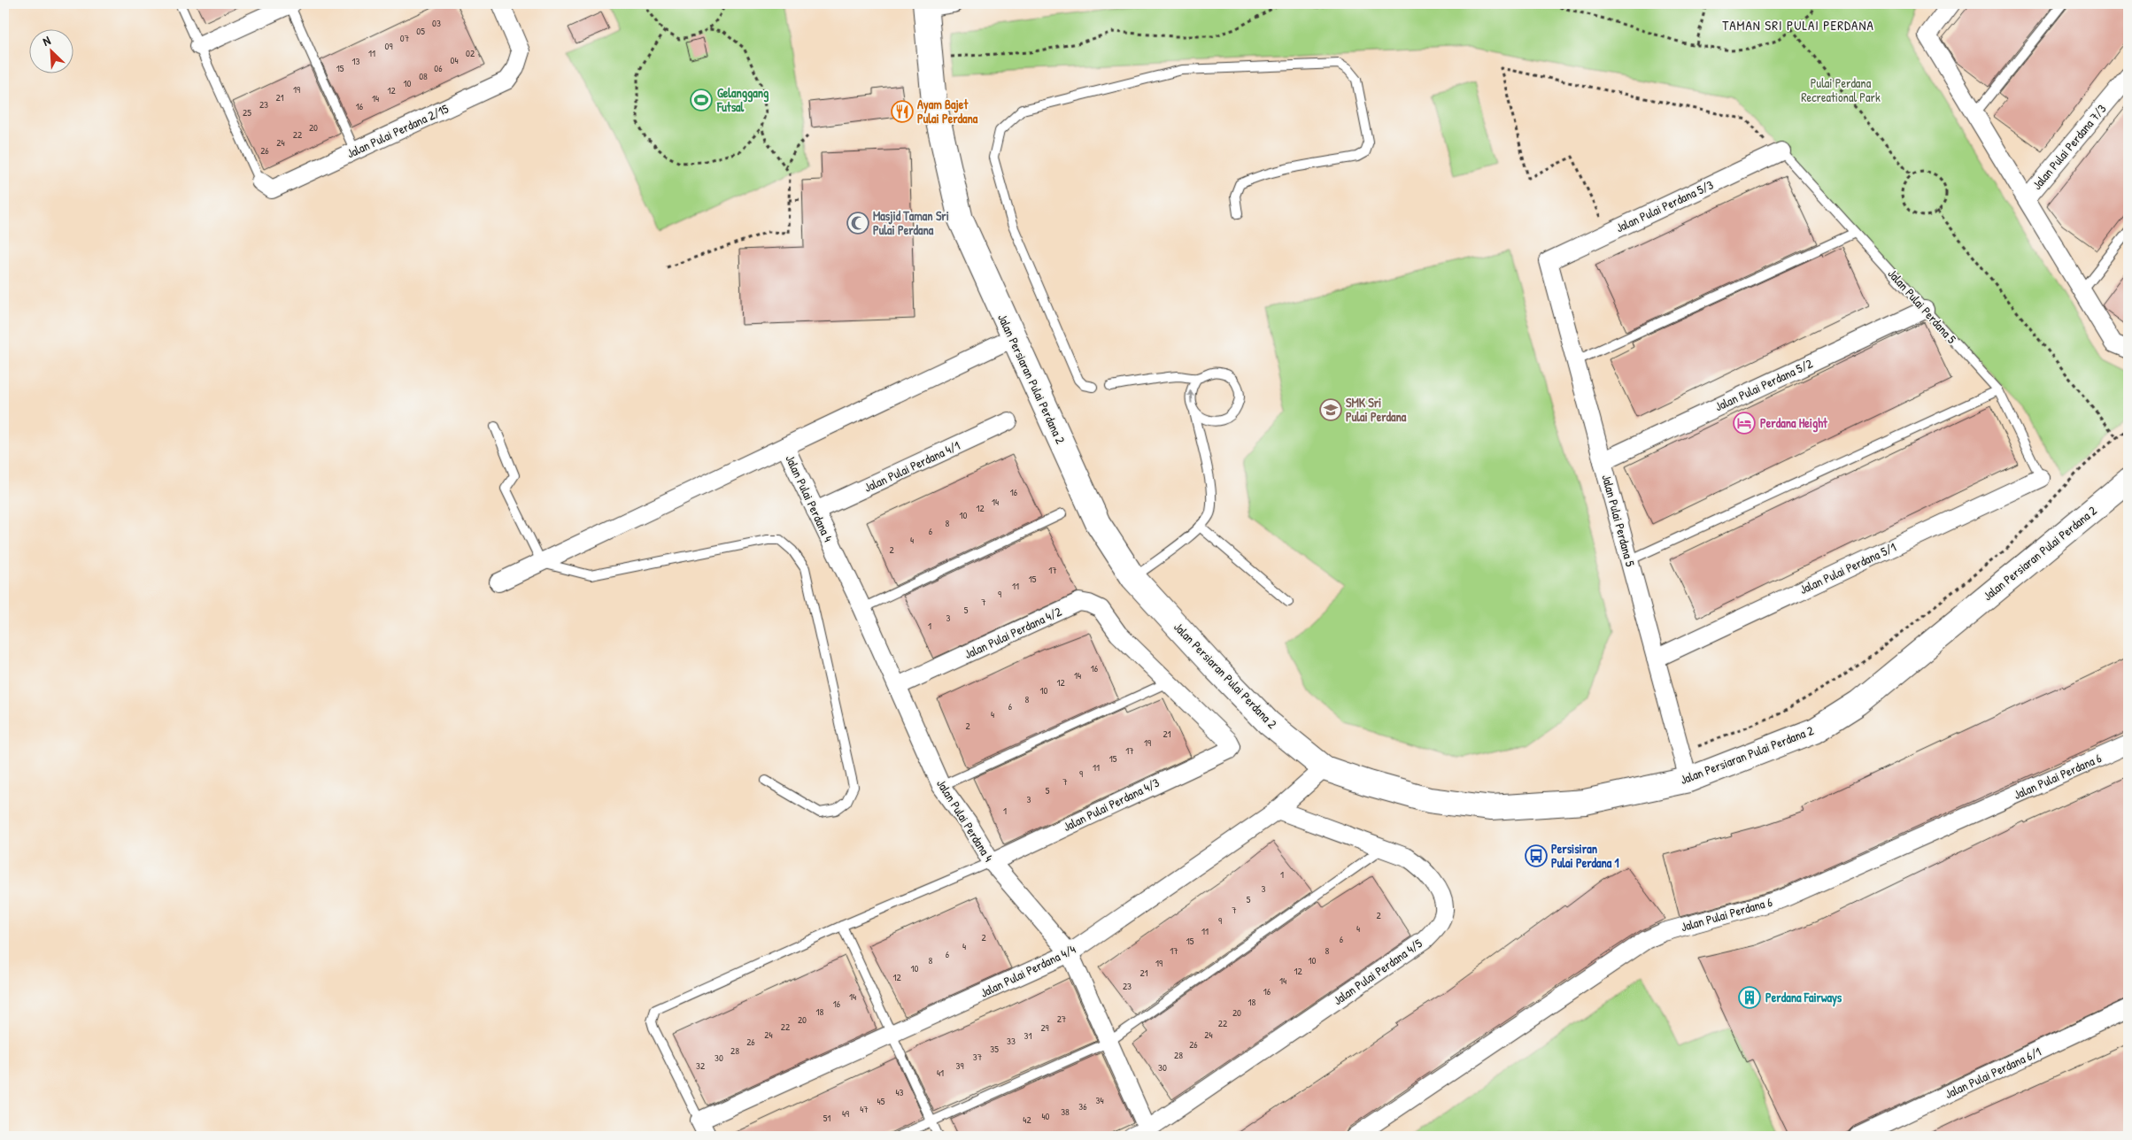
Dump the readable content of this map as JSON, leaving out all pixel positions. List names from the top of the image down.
{
  "streets": {
    "street": [
      "Jalan Pulai Perdana 2/15",
      "Jalan Pulai Perdana 7/3",
      "Jalan Pulai Perdana 5/3",
      "Jalan Pulai Perdana 5",
      "Jalan Persiaran Pulai Perdana 2",
      "Jalan Pulai Perdana 5/2",
      "Jalan Pulai Perdana 4/1",
      "Jalan Pulai Perdana 4",
      "Jalan Pulai Perdana 5/1",
      "Jalan Pulai Perdana 4/2",
      "Jalan Pulai Perdana 6",
      "Jalan Pulai Perdana 4/3",
      "Jalan Pulai Perdana 4/4",
      "Jalan Pulai Perdana 4/5",
      "Jalan Pulai Perdana 6/1"
    ]
  },
  "crossings": [
    ["Jalan Pulai Perdana 5/3", "Jalan Pulai Perdana 5"],
    ["Jalan Pulai Perdana 5", "Jalan Persiaran Pulai Perdana 2"],
    ["Jalan Pulai Perdana 5", "Jalan Pulai Perdana 5/2"],
    ["Jalan Pulai Perdana 5", "Jalan Pulai Perdana 5/1"],
    ["Jalan Persiaran Pulai Perdana 2", "Jalan Pulai Perdana 4/4"],
    ["Jalan Pulai Perdana 4/1", "Jalan Pulai Perdana 4"],
    ["Jalan Pulai Perdana 4", "Jalan Pulai Perdana 4/2"],
    ["Jalan Pulai Perdana 4", "Jalan Pulai Perdana 4/3"],
    ["Jalan Pulai Perdana 4", "Jalan Pulai Perdana 4/4"],
    ["Jalan Pulai Perdana 4", "Jalan Pulai Perdana 4/5"],
    ["Jalan Pulai Perdana 4/2", "Jalan Pulai Perdana 4/3"],
    ["Jalan Pulai Perdana 4/4", "Jalan Pulai Perdana 4/5"]
  ],
  "districts": ["TAMAN SRI PULAI PERDANA"],
  "parks": ["Pulai Perdana Recreational Park"],
  "places": {
    "sports": ["Gelanggang Futsal"],
    "restaurant": ["Ayam Bajet Pulai Perdana"],
    "mosque": ["Masjid Taman Sri Pulai Perdana"],
    "school or university": ["SMK Sri Pulai Perdana"],
    "hotel": ["Perdana Height"],
    "bus stop": ["Persisiran Pulai Perdana 1"],
    "building": ["Perdana Fairways"]
  },
  "house_numbers": [
    "03",
    "05",
    "07",
    "09",
    "11",
    "02",
    "04",
    "13",
    "15",
    "06",
    "08",
    "10",
    "19",
    "12",
    "21",
    "14",
    "23",
    "16",
    "25",
    "20",
    "22",
    "24",
    "26",
    "16",
    "14",
    "12",
    "10",
    "8",
    "6",
    "4",
    "2",
    "17",
    "15",
    "11",
    "9",
    "7",
    "5",
    "3",
    "1",
    "16",
    "14",
    "12",
    "10",
    "8",
    "6",
    "4",
    "2",
    "21",
    "19",
    "17",
    "15",
    "11",
    "9",
    "7",
    "5",
    "3",
    "1",
    "1",
    "3",
    "5",
    "7",
    "2",
    "9",
    "4",
    "11",
    "2",
    "6",
    "15",
    "4",
    "17",
    "8",
    "6",
    "8",
    "10",
    "19",
    "10",
    "12",
    "21",
    "12",
    "14",
    "23",
    "16",
    "14",
    "18",
    "16",
    "18",
    "20",
    "27",
    "20",
    "22",
    "22",
    "29",
    "24",
    "24",
    "31",
    "33",
    "26",
    "26",
    "35",
    "28",
    "28",
    "37",
    "30",
    "32",
    "39",
    "30",
    "41",
    "43",
    "34",
    "45",
    "36",
    "47",
    "38",
    "49",
    "40",
    "51",
    "42"
  ],
  "north": "top left"
}
